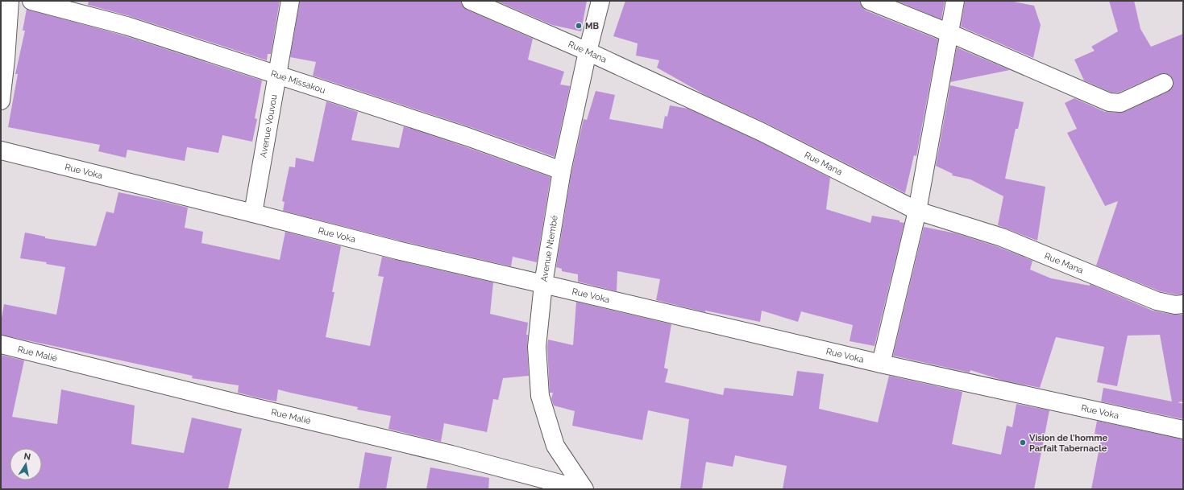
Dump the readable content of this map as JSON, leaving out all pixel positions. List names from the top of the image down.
{
  "streets": {
    "street": [
      "Rue Mana",
      "Rue Missakou",
      "Avenue Vouvou",
      "Rue Voka",
      "Avenue Ntembé",
      "Rue Malié"
    ]
  },
  "crossings": [
    ["Rue Mana", "Avenue Ntembé"],
    ["Rue Missakou", "Avenue Vouvou"],
    ["Rue Missakou", "Avenue Ntembé"],
    ["Avenue Vouvou", "Rue Voka"],
    ["Rue Voka", "Avenue Ntembé"]
  ],
  "places": ["MB", "Vision de l'homme Parfait Tabernacle"],
  "north": "top"
}
